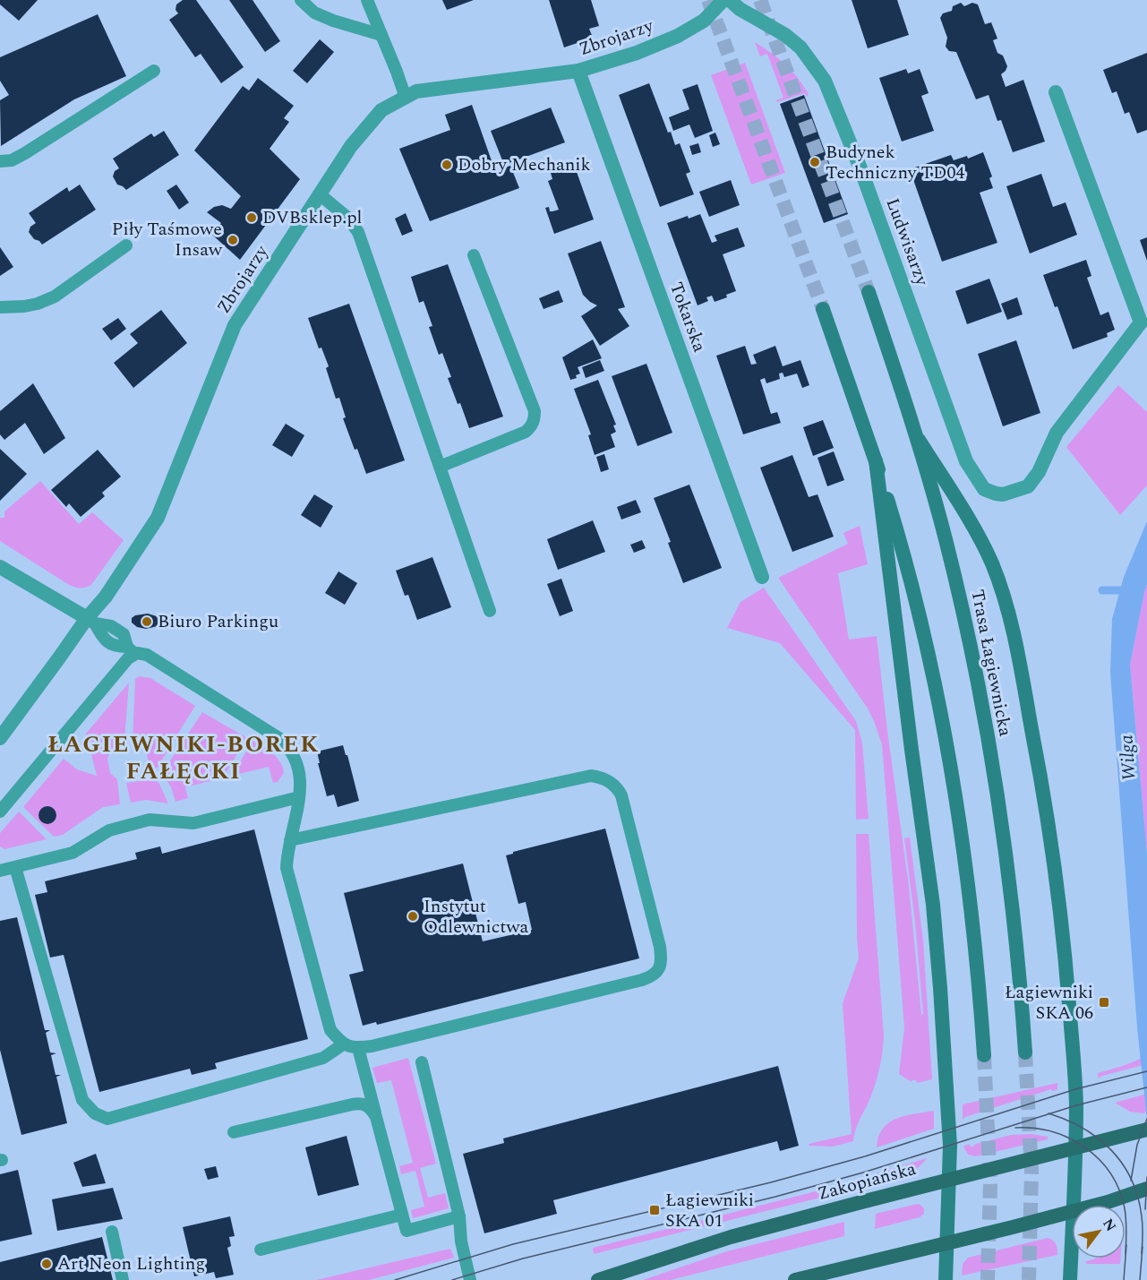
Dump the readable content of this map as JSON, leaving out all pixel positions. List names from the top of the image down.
{
  "streets": {
    "main road": ["Trasa Łagiewnicka", "Zakopiańska"],
    "street": ["Zbrojarzy", "Ludwisarzy", "Tokarska"]
  },
  "crossings": [
    ["Zbrojarzy", "Tokarska"]
  ],
  "districts": ["ŁAGIEWNIKI-BOREK FAŁĘCKI"],
  "water": ["Wilga"],
  "places": {
    "other": [
      "Budynek Techniczny TD04",
      "Dobry Mechanik",
      "DVBsklep.pl",
      "Piły Taśmowe Insaw",
      "Biuro Parkingu",
      "Instytut Odlewnictwa",
      "Art Neon Lighting"
    ],
    "transit": ["Łagiewniki SKA 06", "Łagiewniki SKA 01"]
  },
  "north": "top right"
}
